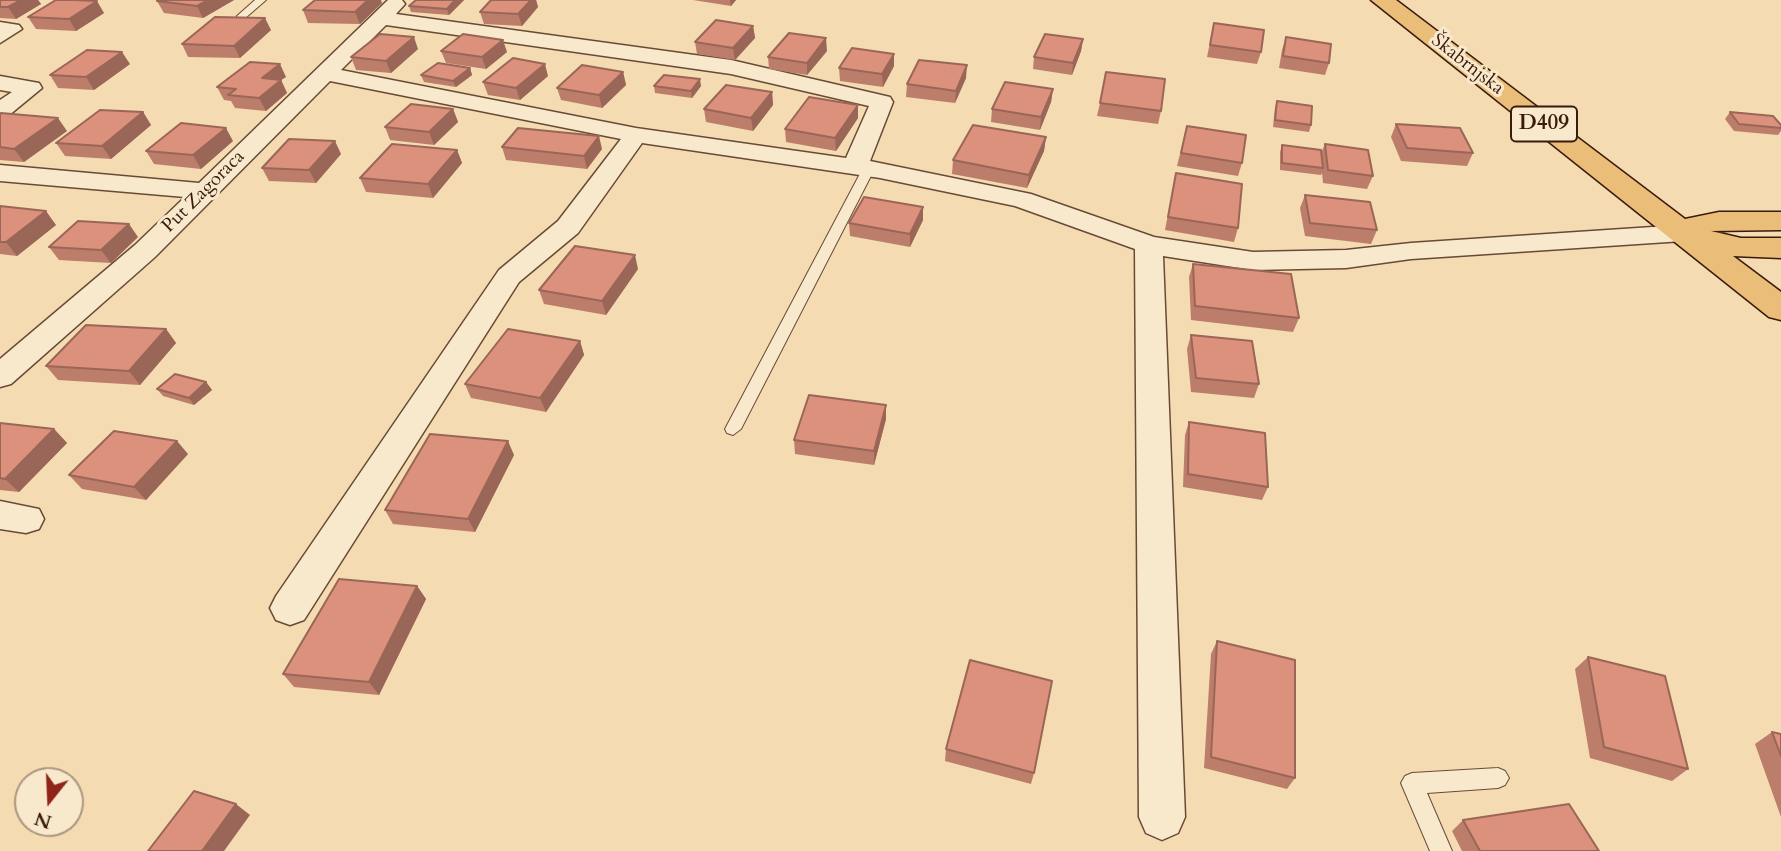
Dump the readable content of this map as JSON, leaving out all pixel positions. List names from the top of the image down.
{
  "streets": {
    "main road": ["Škabrnjska", "D409"],
    "street": ["Put Zagoraca"]
  },
  "crossings": [
    ["Škabrnjska", "D409"]
  ],
  "north": "bottom"
}
